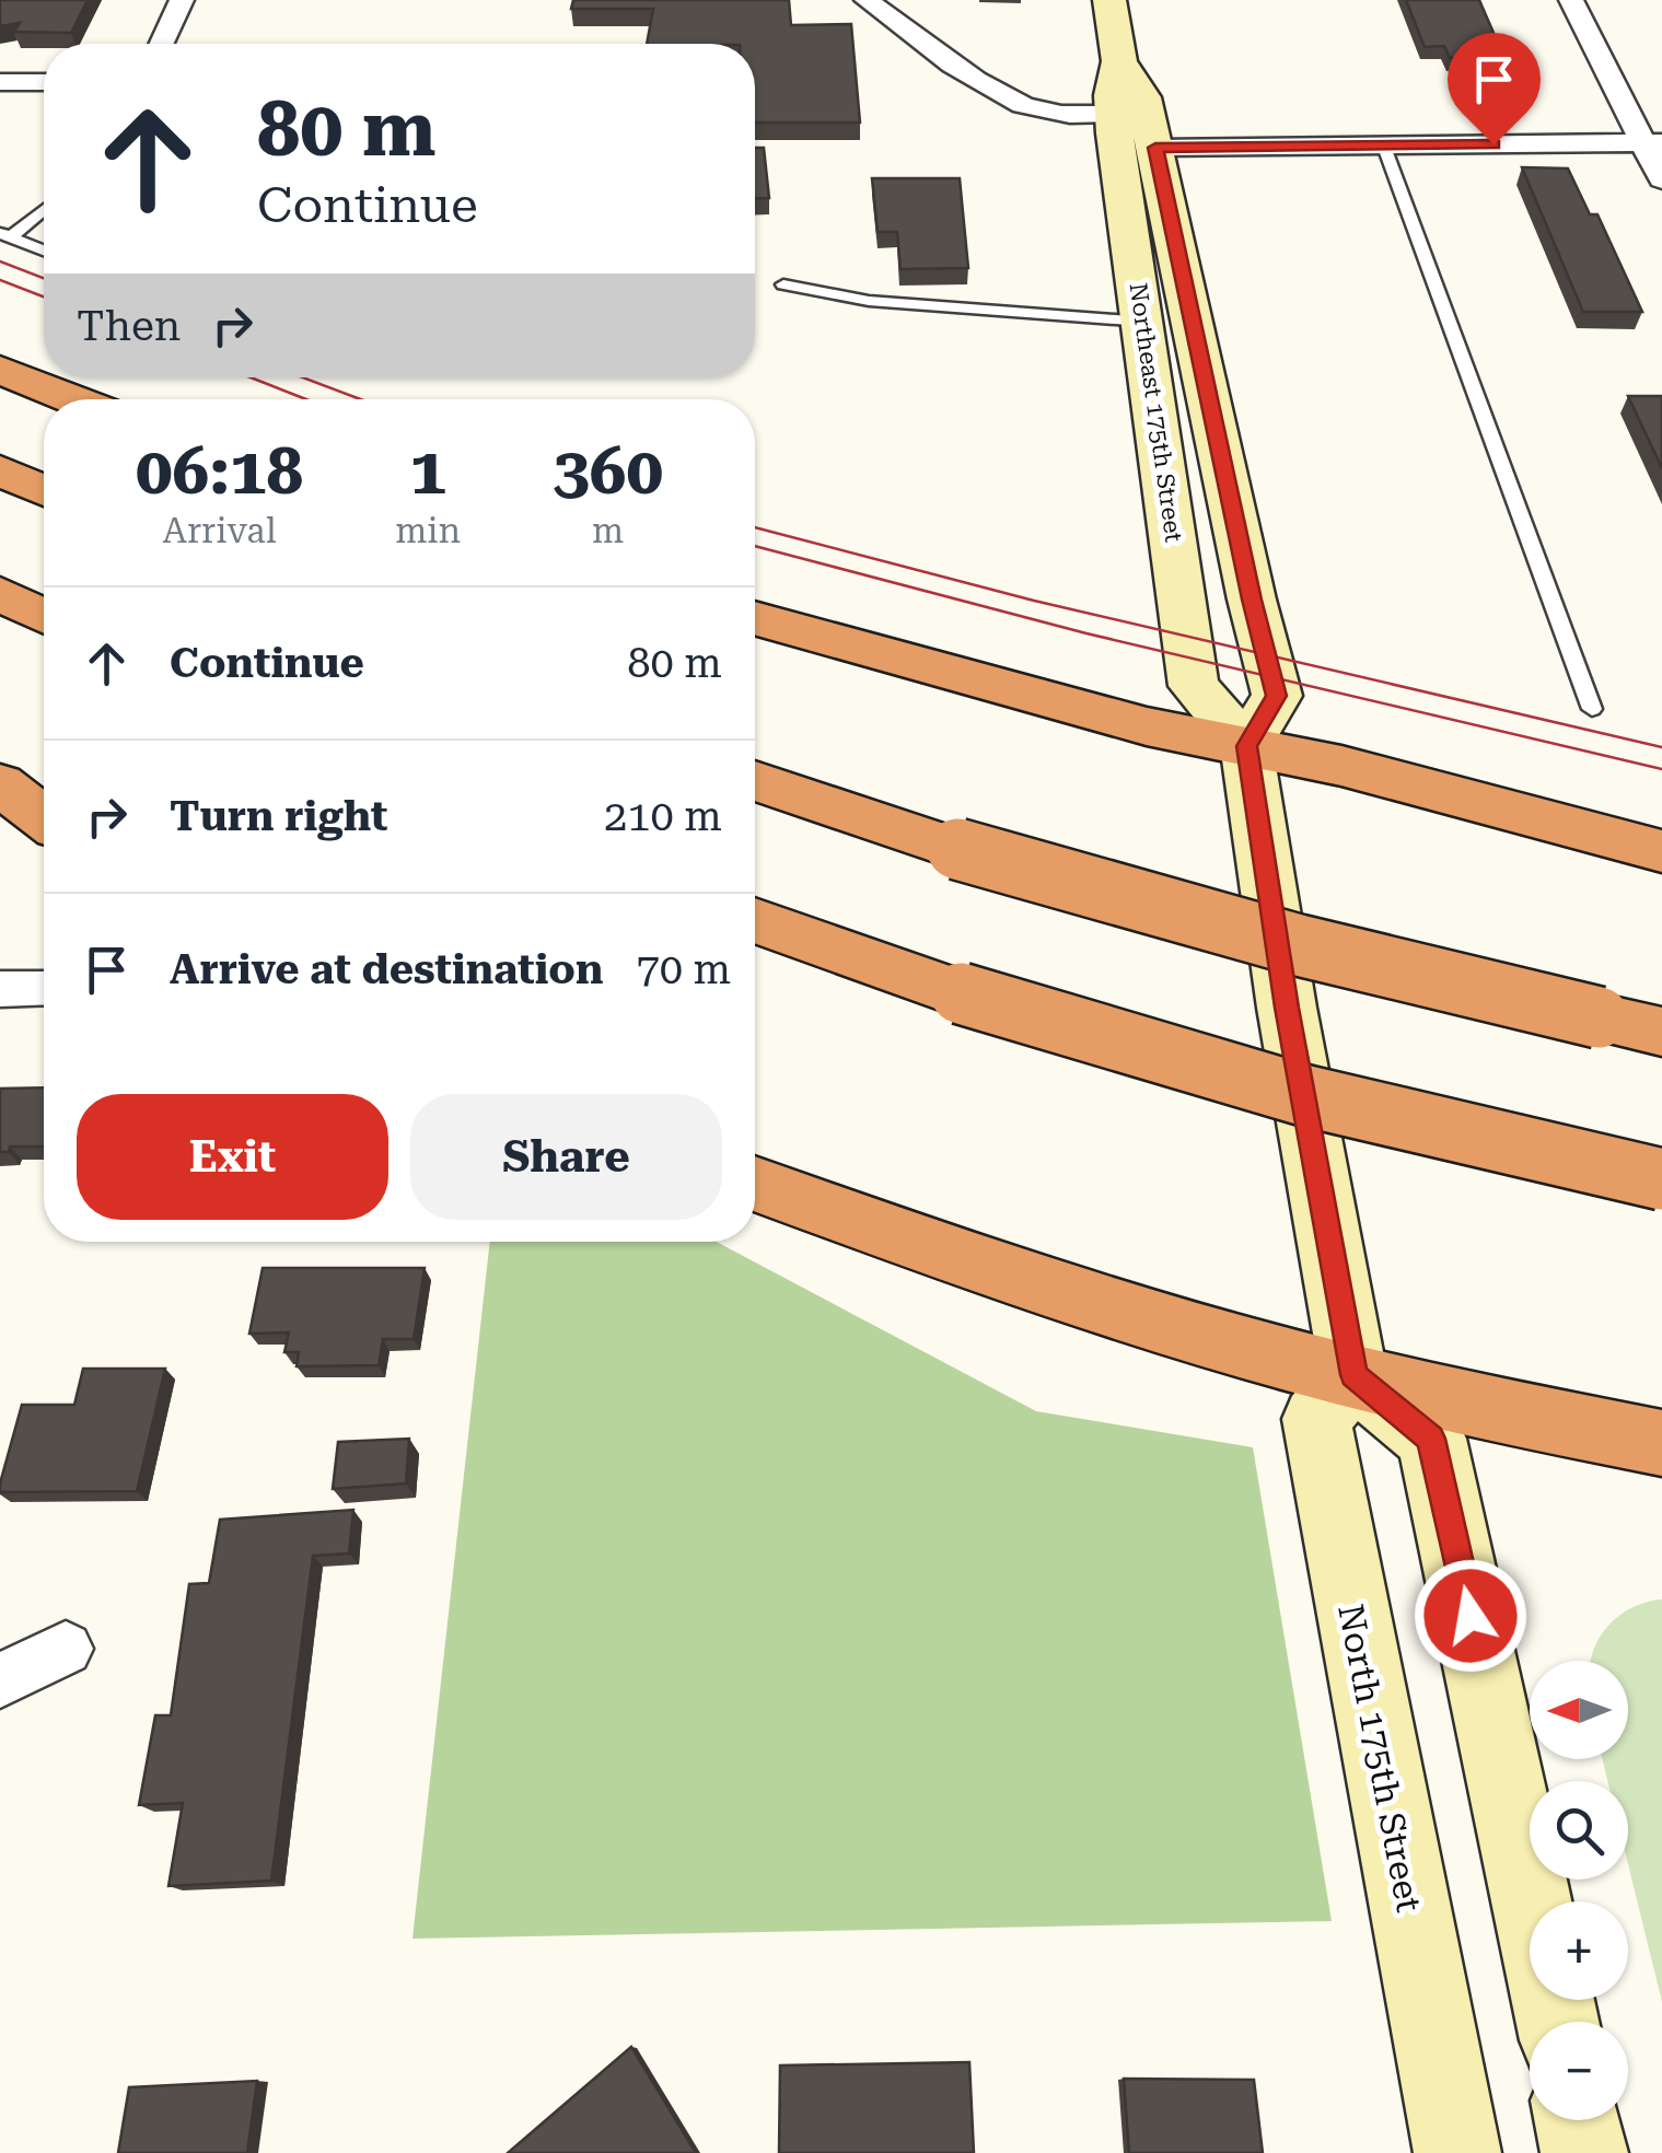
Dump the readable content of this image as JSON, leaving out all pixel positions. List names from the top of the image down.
{
  "streets": {
    "main road": ["Northeast 175th Street", "North 175th Street"]
  },
  "north": "left",
  "page": {
    "turn": ["80 m", "Continue"],
    "then": "Then",
    "eta": [
      "06:18",
      "Arrival",
      "1",
      "min",
      "360",
      "m"
    ],
    "list": [
      {
        "name": "Continue",
        "value": "80 m"
      },
      {
        "name": "Turn right",
        "value": "210 m"
      },
      {
        "name": "Arrive at destination",
        "value": "70 m"
      }
    ],
    "buttons": ["Exit", "Share"],
    "map_buttons": ["+", "−"]
  }
}
